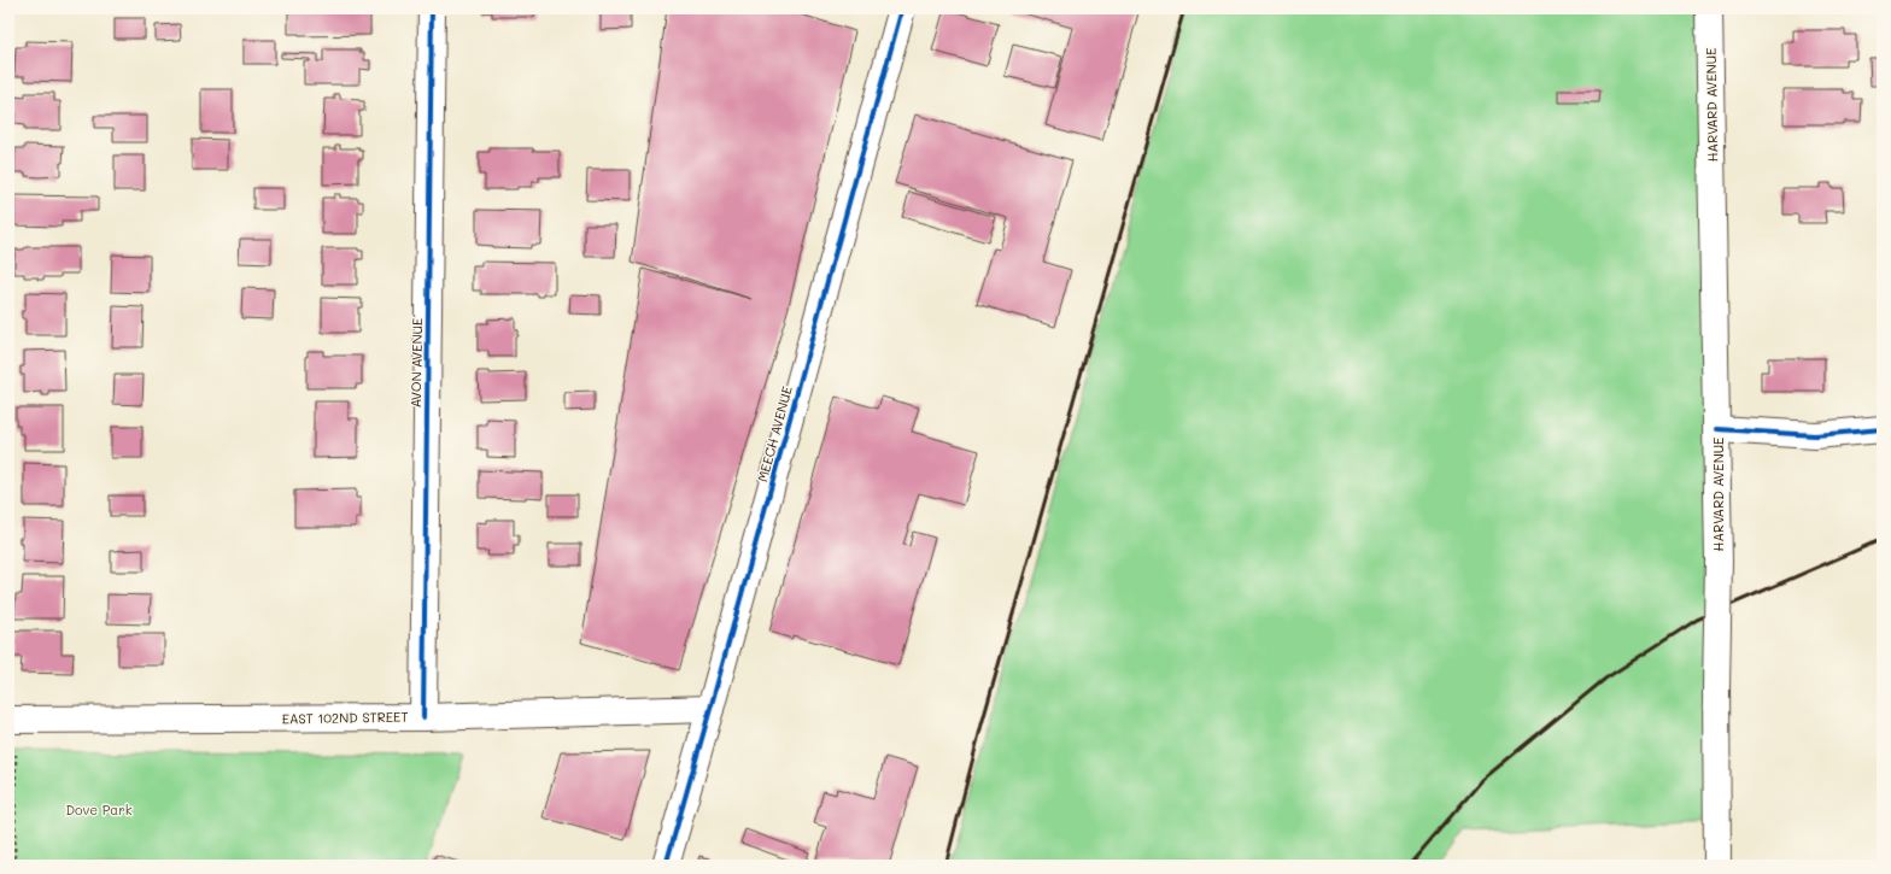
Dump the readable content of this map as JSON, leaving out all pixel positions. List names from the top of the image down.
{
  "streets": {
    "street": [
      "HARVARD AVENUE",
      "AVON AVENUE",
      "MEECH AVENUE",
      "EAST 102ND STREET"
    ]
  },
  "crossings": [
    ["AVON AVENUE", "EAST 102ND STREET"],
    ["MEECH AVENUE", "EAST 102ND STREET"]
  ],
  "parks": ["Dove Park"]
}
